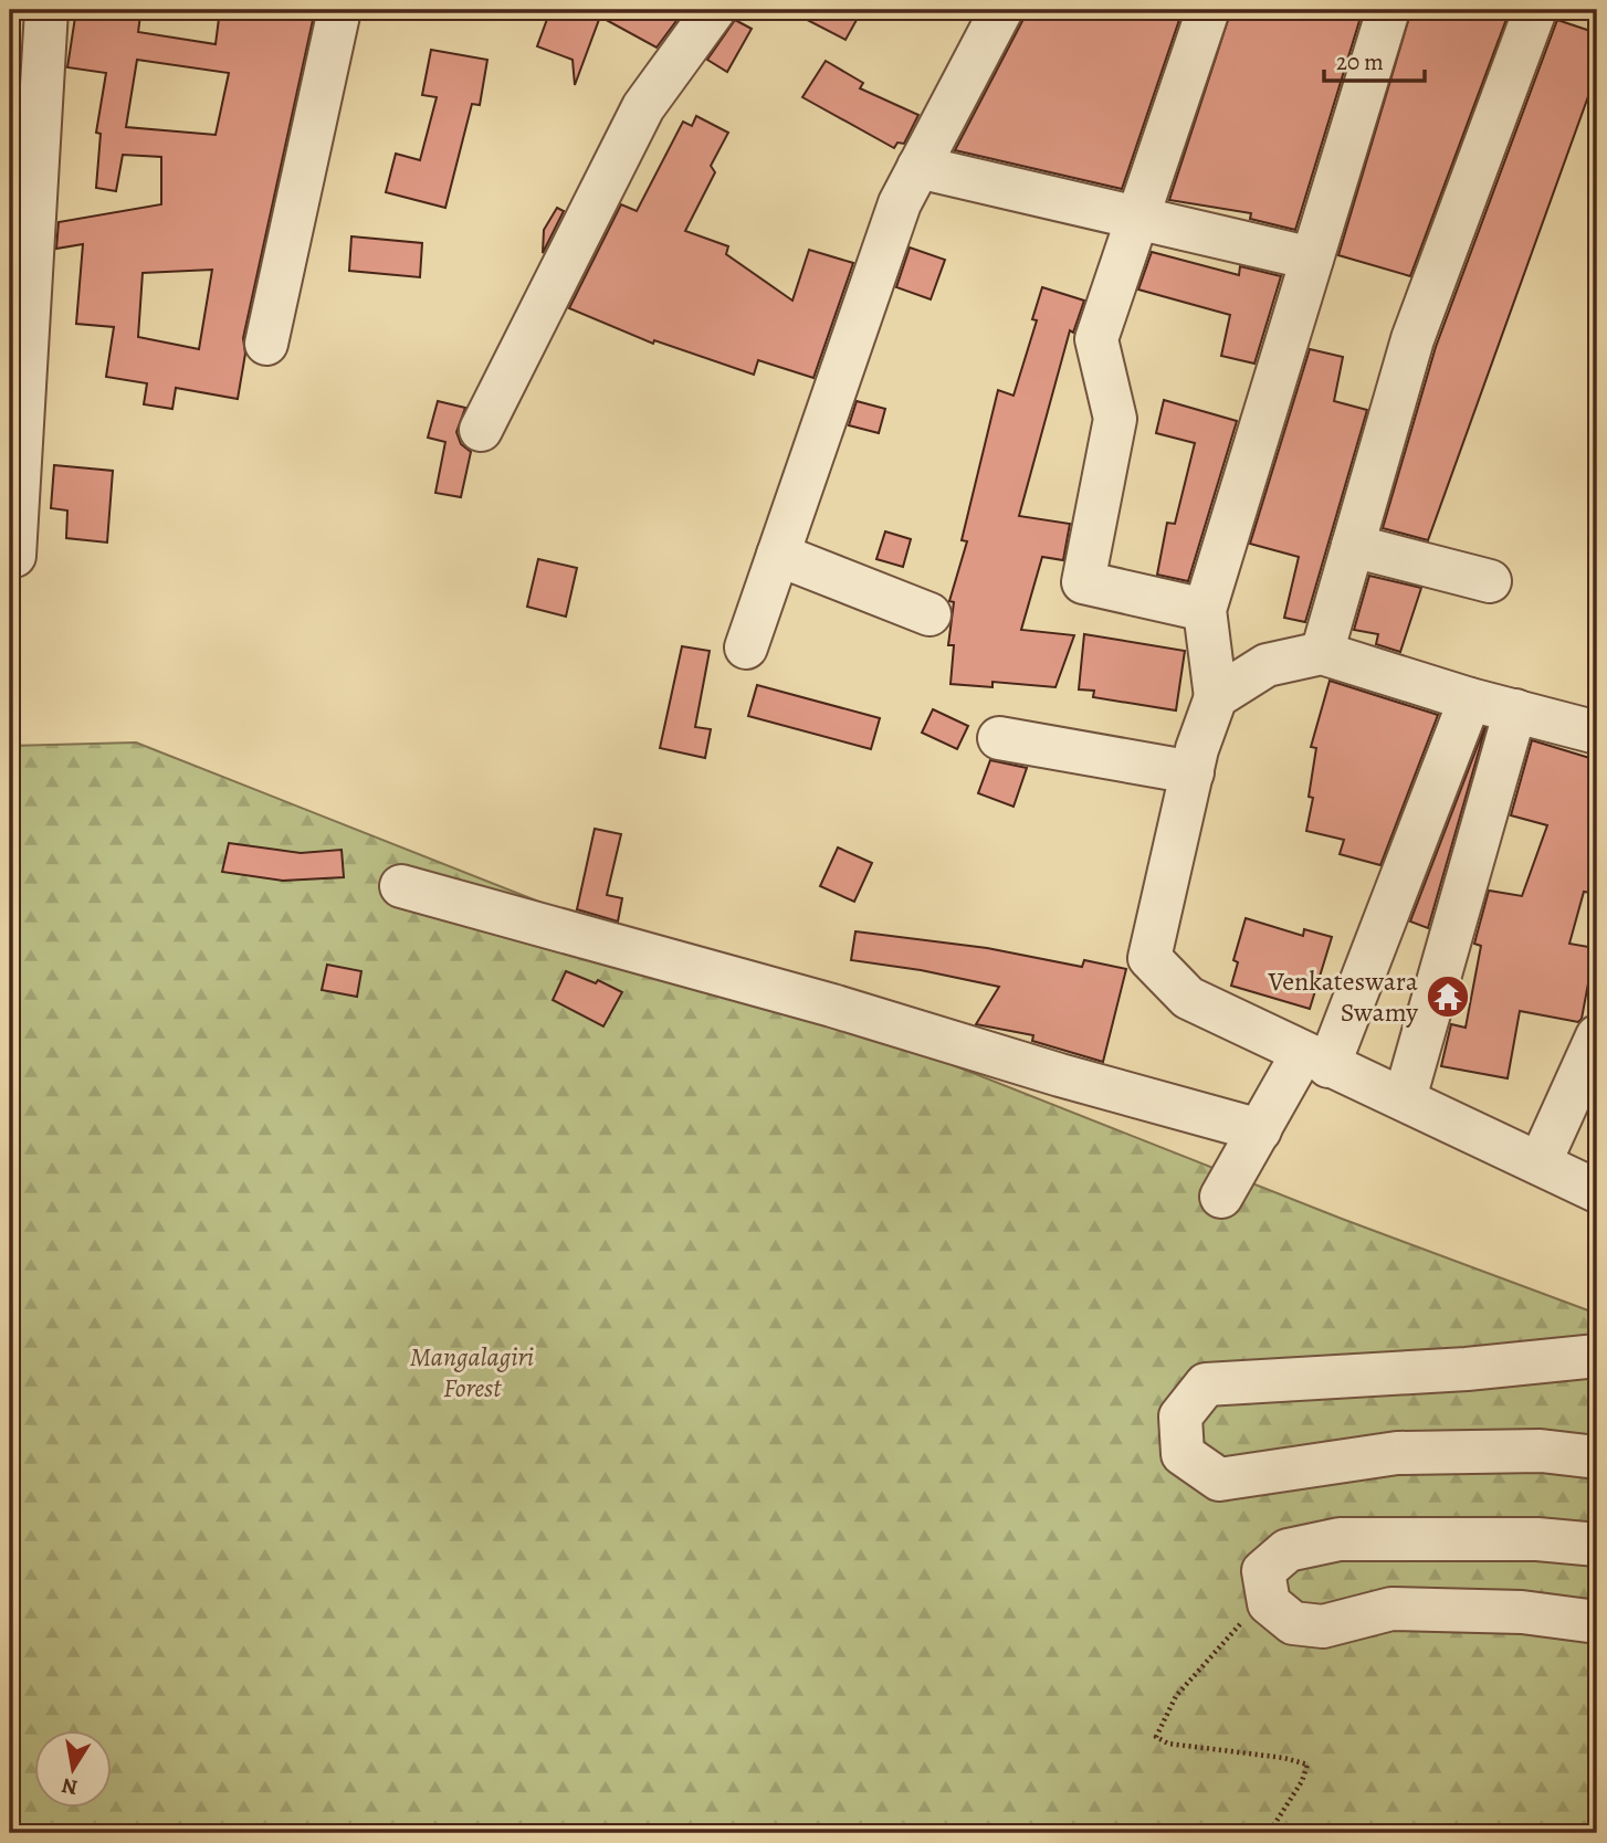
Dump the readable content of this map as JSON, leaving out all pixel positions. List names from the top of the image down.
{
  "parks": ["Mangalagiri Forest"],
  "places": {
    "temple": ["Venkateswara Swamy"]
  },
  "scale_bar": "20 m",
  "north": "bottom"
}
